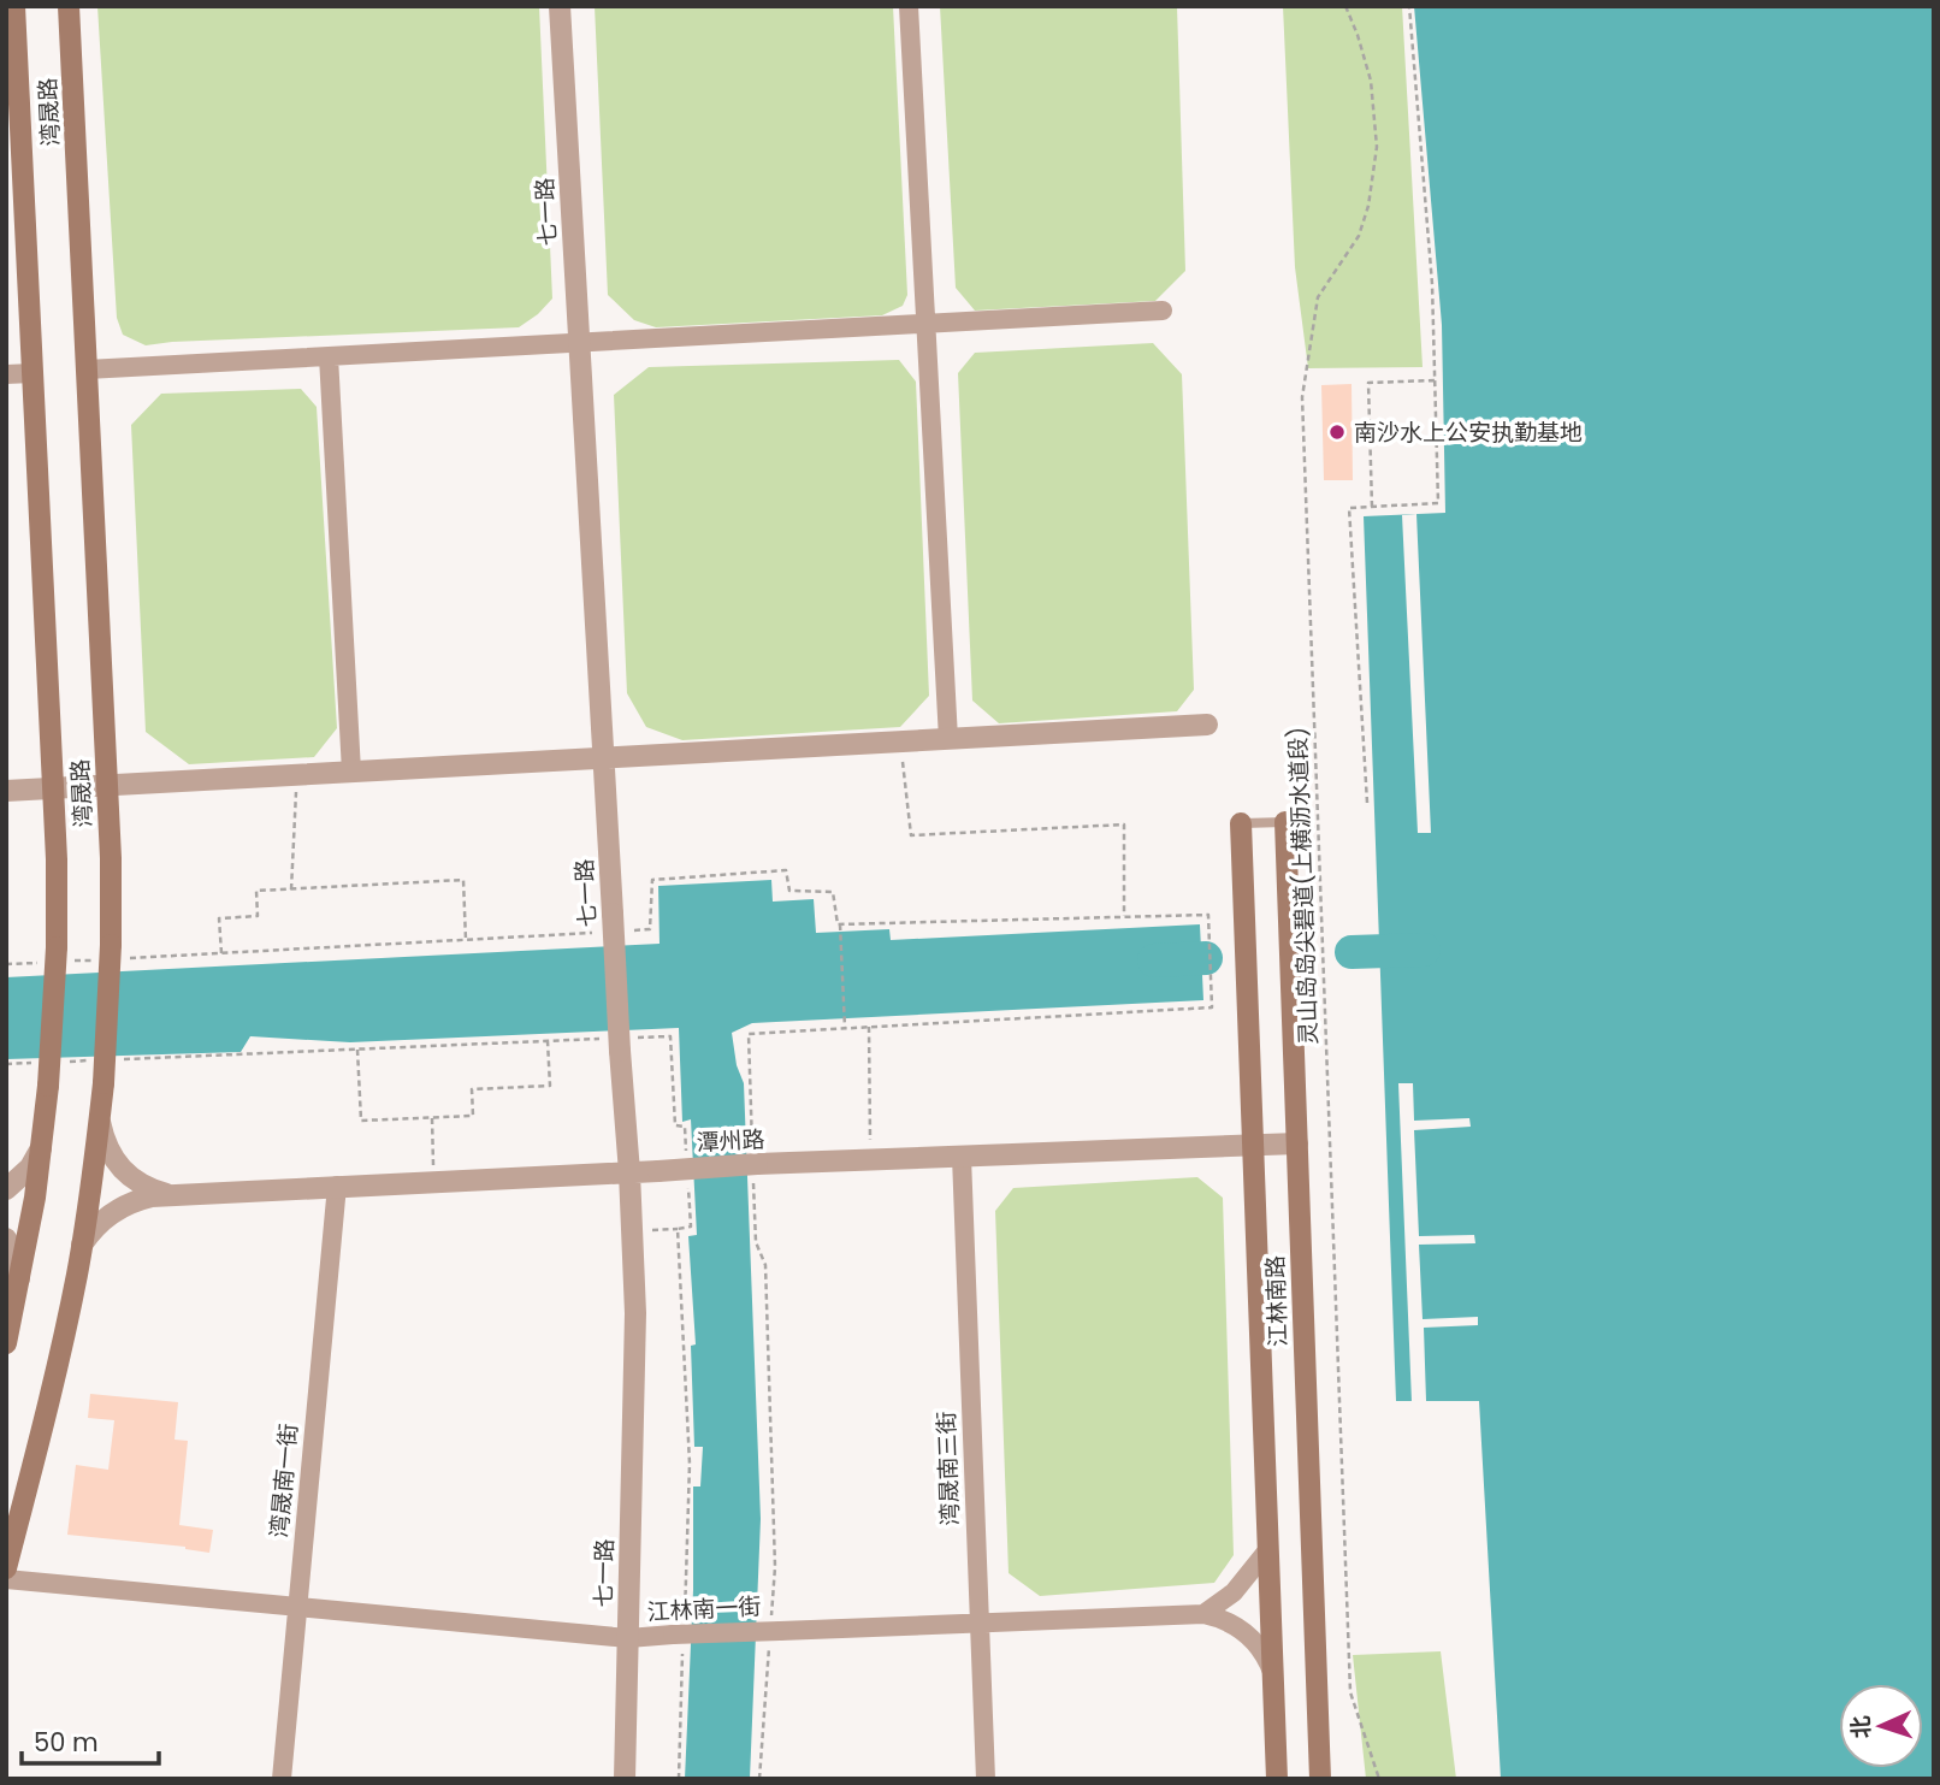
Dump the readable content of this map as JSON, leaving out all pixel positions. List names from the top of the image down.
{
  "streets": {
    "main road": ["湾晟路", "江林南路"],
    "street": [
      "七一路",
      "潭州路",
      "湾晟南三街",
      "湾晟南一街",
      "江林南一街"
    ],
    "path": ["灵山岛岛尖碧道(上横沥水道段)"]
  },
  "crossings": [
    ["湾晟路", "潭州路"],
    ["七一路", "潭州路"],
    ["七一路", "江林南一街"],
    ["潭州路", "江林南路"],
    ["潭州路", "湾晟南三街"],
    ["潭州路", "湾晟南一街"],
    ["湾晟南三街", "江林南一街"],
    ["湾晟南一街", "江林南一街"]
  ],
  "places": ["南沙水上公安执勤基地"],
  "scale_bar": "50 m",
  "north": "left"
}
